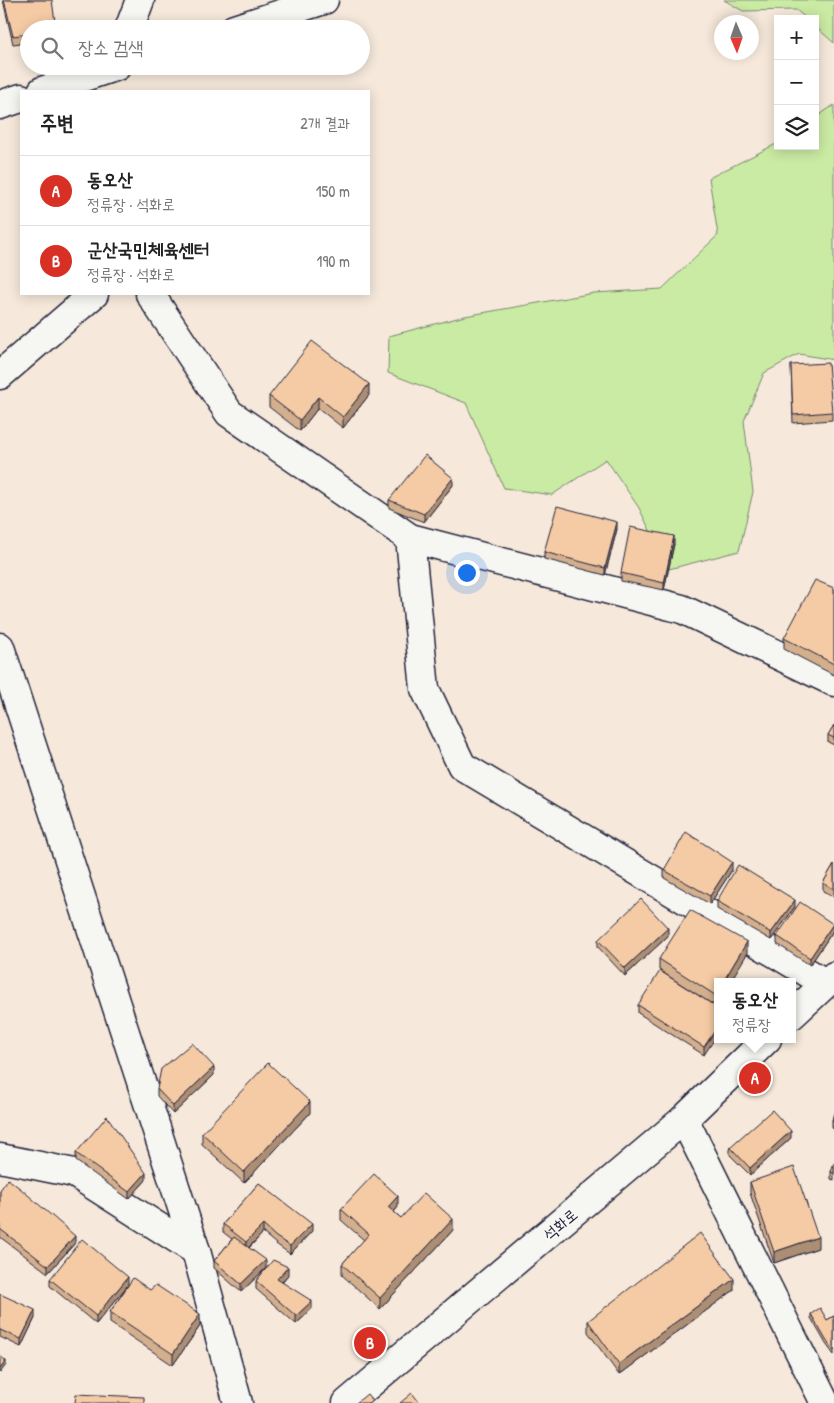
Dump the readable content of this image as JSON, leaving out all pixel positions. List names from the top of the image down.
{
  "streets": {
    "street": ["석화로"]
  },
  "north": "bottom",
  "page": {
    "map_buttons": ["+", "−"],
    "search": "장소 검색",
    "heading": ["주변", "2개 결과"],
    "list": [
      {
        "mark": "A",
        "name": "동오산",
        "note": "정류장 · 석화로",
        "value": "150 m"
      },
      {
        "mark": "B",
        "name": "군산국민체육센터",
        "note": "정류장 · 석화로",
        "value": "190 m"
      }
    ],
    "popup": ["동오산", "정류장"],
    "pins": ["A", "B"]
  }
}
